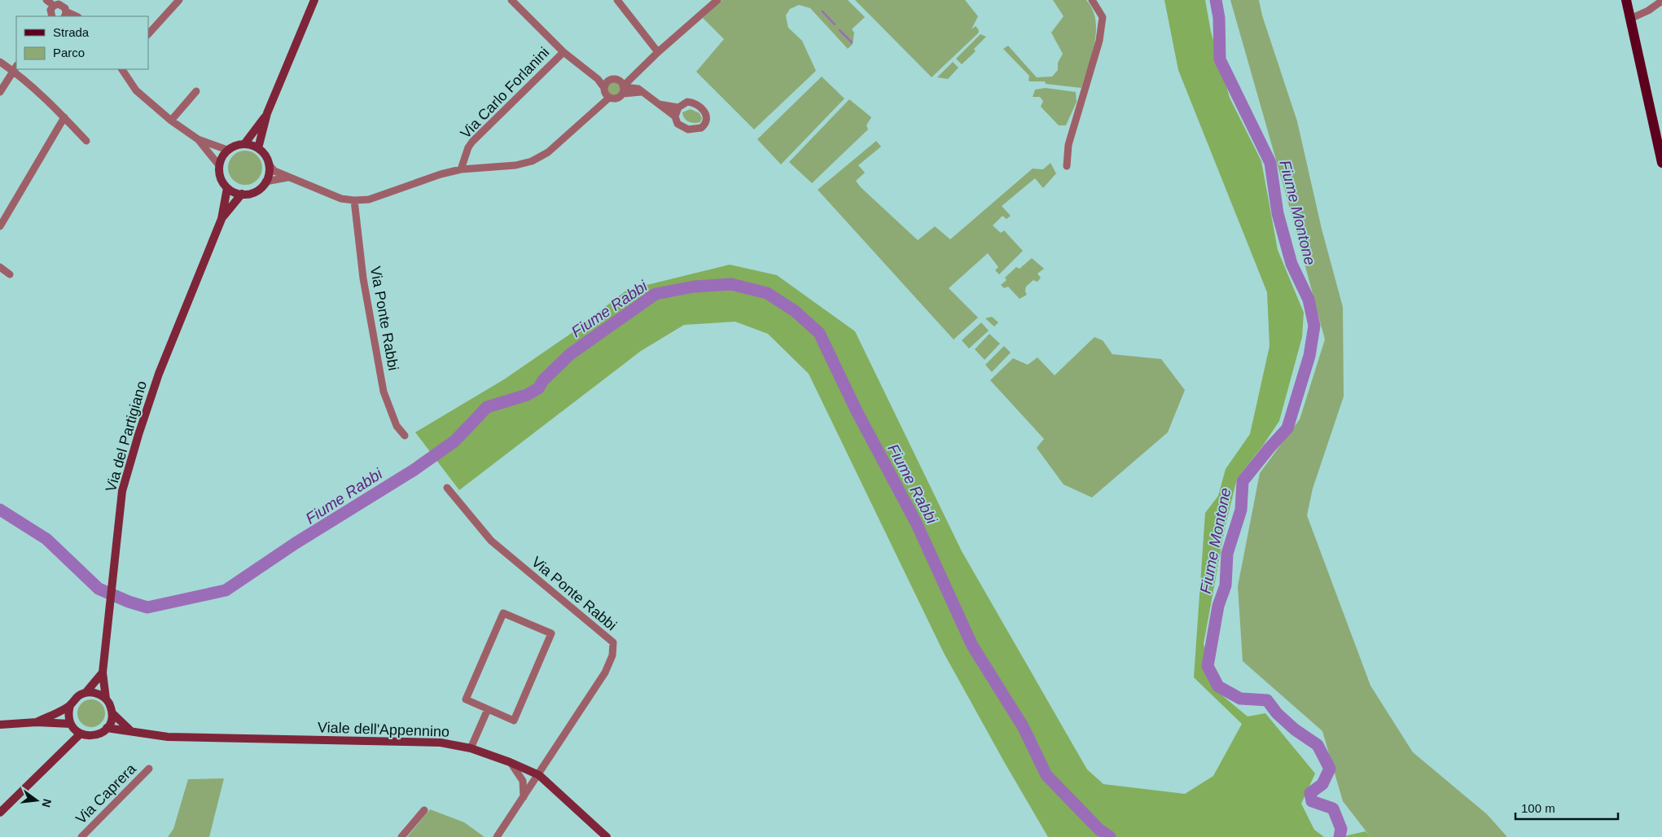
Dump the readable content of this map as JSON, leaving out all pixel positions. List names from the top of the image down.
{
  "streets": {
    "main road": ["Via del Partigiano", "Viale dell'Appennino"],
    "street": ["Via Carlo Forlanini", "Via Ponte Rabbi", "Via Caprera"]
  },
  "crossings": [
    ["Via Ponte Rabbi", "Viale dell'Appennino"],
    ["Via del Partigiano", "Viale dell'Appennino"]
  ],
  "water": ["Fiume Montone", "Fiume Rabbi"],
  "legend": ["Strada", "Parco"],
  "scale_bar": "100 m",
  "north": "right"
}
